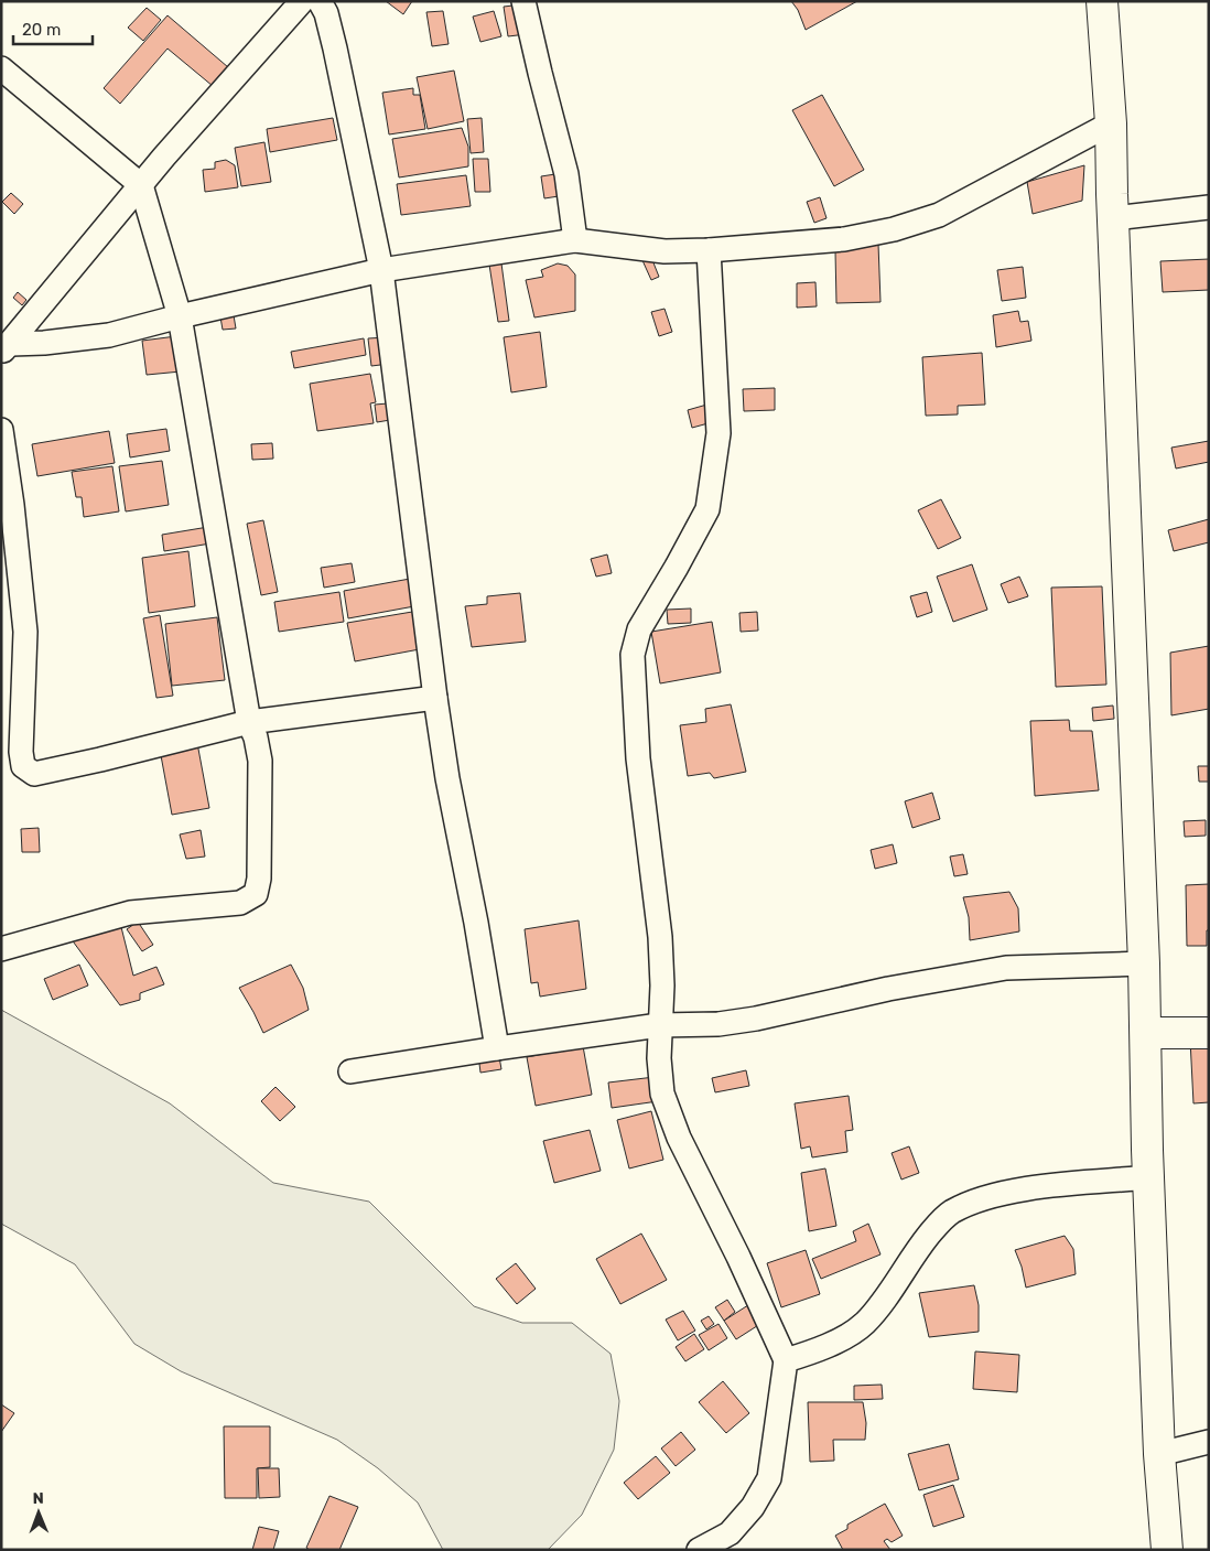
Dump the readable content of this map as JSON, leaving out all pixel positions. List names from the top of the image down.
{
  "scale_bar": "20 m",
  "north": "top"
}
